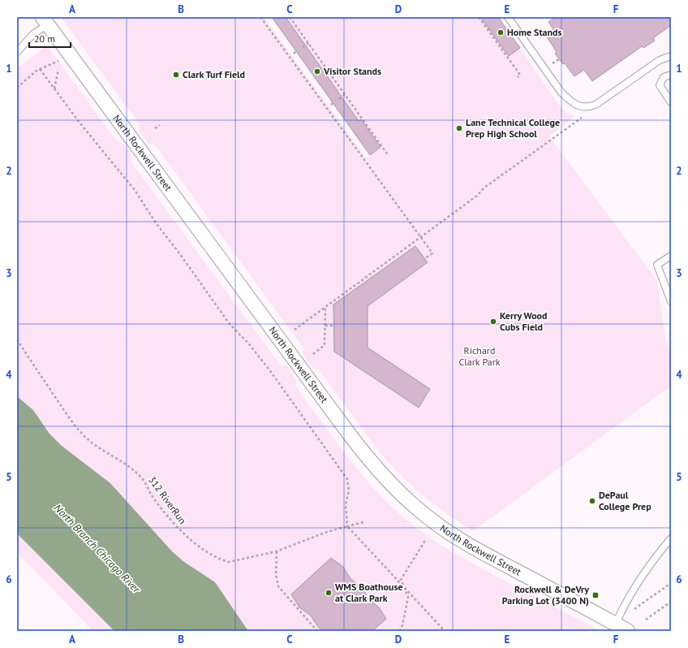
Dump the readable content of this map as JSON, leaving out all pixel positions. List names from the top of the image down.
{
  "streets": {
    "street": ["North Rockwell Street"],
    "path": ["312 RiverRun"]
  },
  "water": ["North Branch Chicago River"],
  "parks": ["Richard Clark Park"],
  "places": {
    "other": [
      "Home Stands",
      "Visitor Stands",
      "Clark Turf Field",
      "Lane Technical College Prep High School",
      "Kerry Wood Cubs Field",
      "DePaul College Prep",
      "WMS Boathouse at Clark Park"
    ],
    "transit": ["Rockwell & DeVry Parking Lot (3400 N)"]
  },
  "scale_bar": "20 m",
  "grid": {
    "columns": [
      "A",
      "B",
      "C",
      "D",
      "E",
      "F"
    ],
    "rows": [
      "1",
      "2",
      "3",
      "4",
      "5",
      "6"
    ]
  }
}
